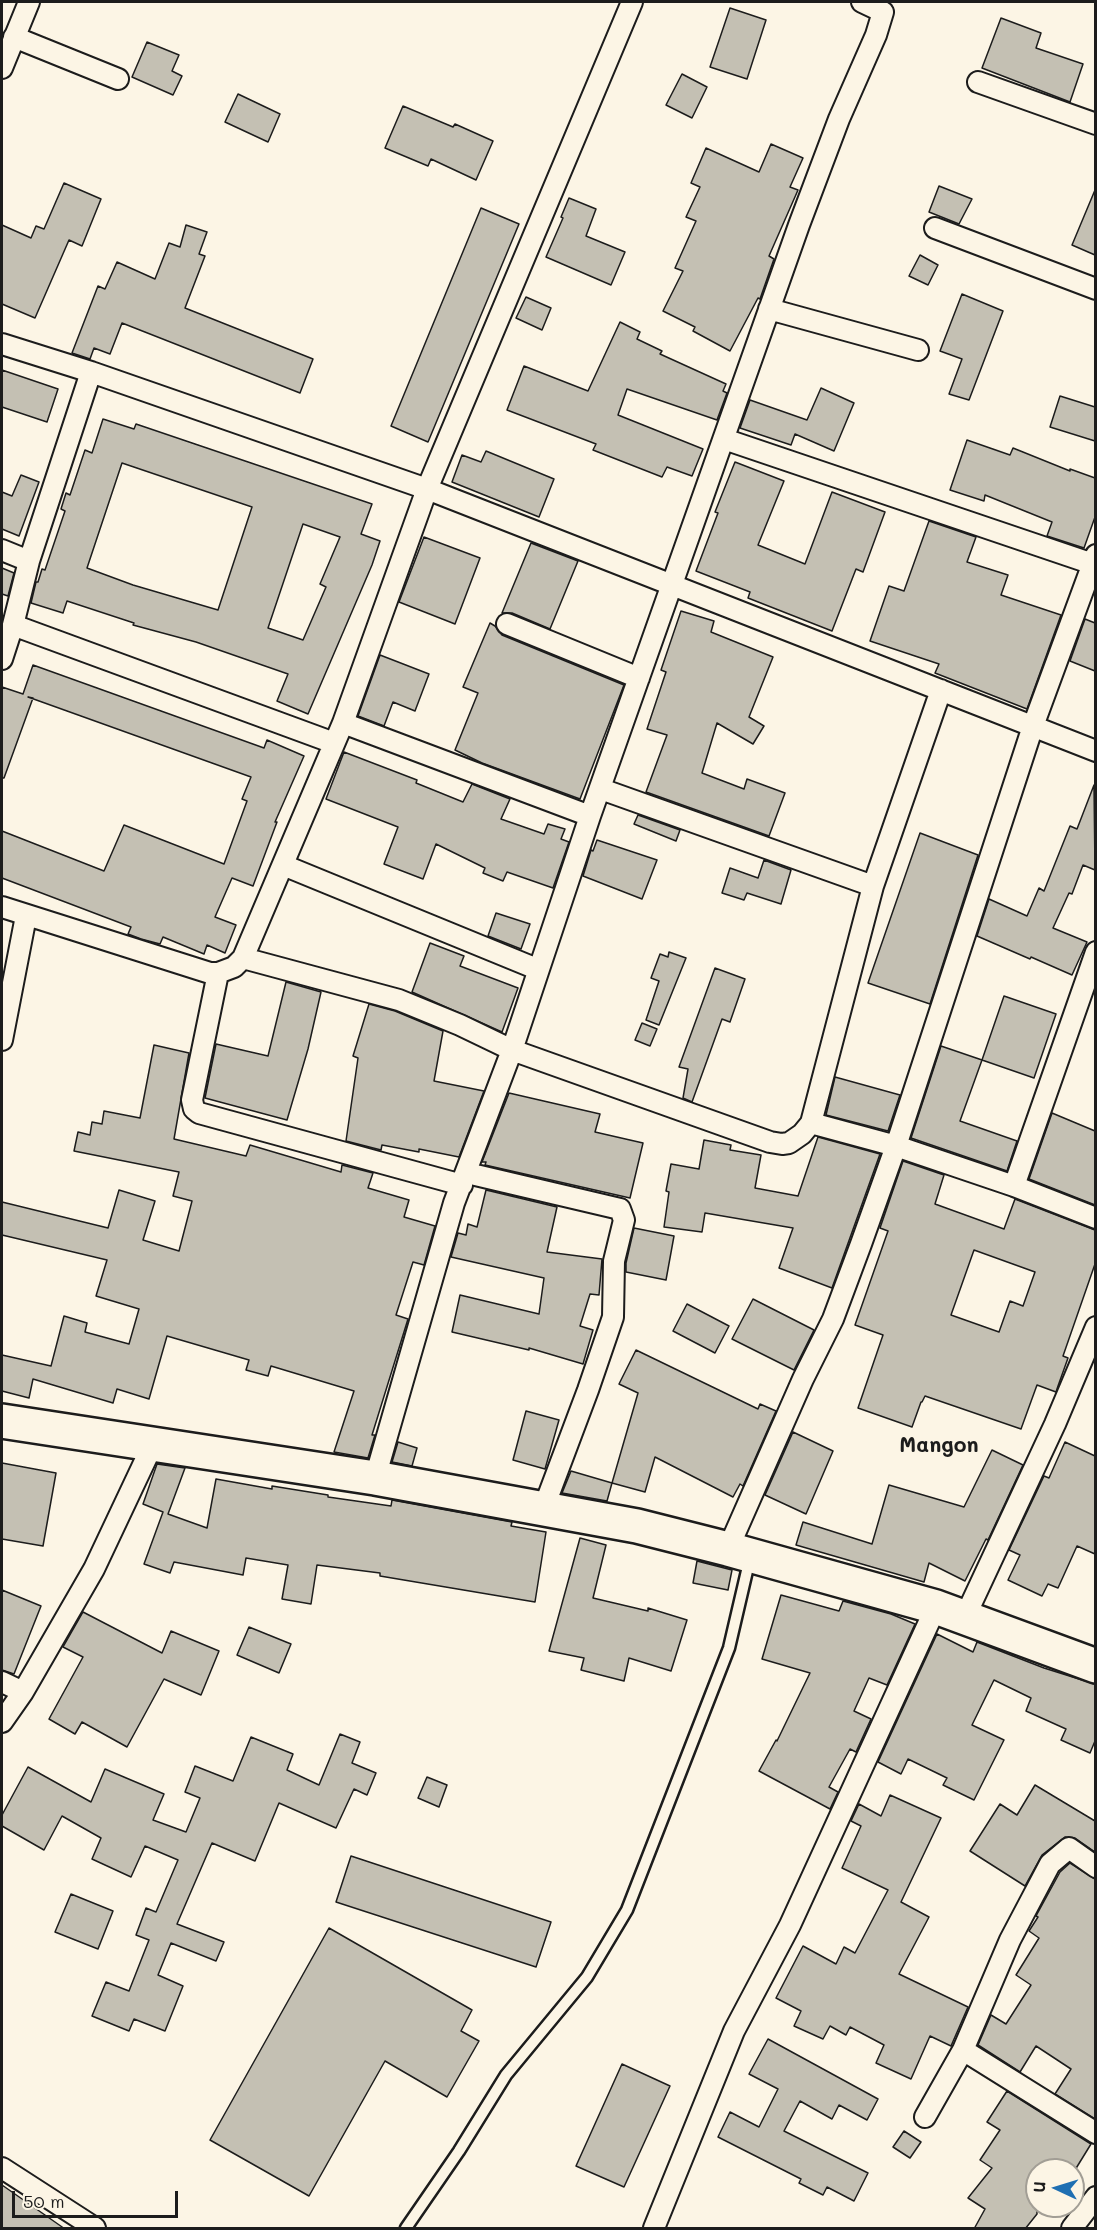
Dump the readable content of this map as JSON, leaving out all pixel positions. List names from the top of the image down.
{
  "districts": ["Mangon"],
  "scale_bar": "50 m",
  "north": "left"
}
